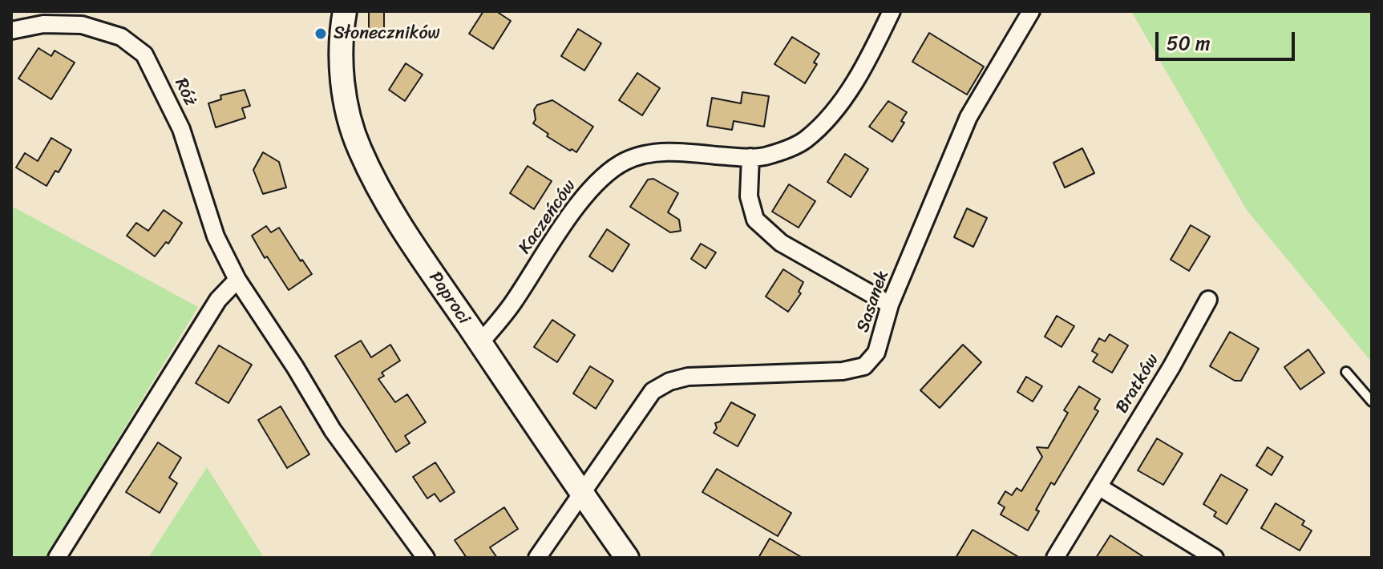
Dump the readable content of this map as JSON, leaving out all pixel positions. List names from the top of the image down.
{
  "streets": {
    "street": [
      "Róż",
      "Kaczeńców",
      "Paproci",
      "Sasanek",
      "Bratków"
    ]
  },
  "crossings": [
    ["Kaczeńców", "Paproci"],
    ["Paproci", "Sasanek"]
  ],
  "places": ["Słoneczników"],
  "scale_bar": "50 m"
}
